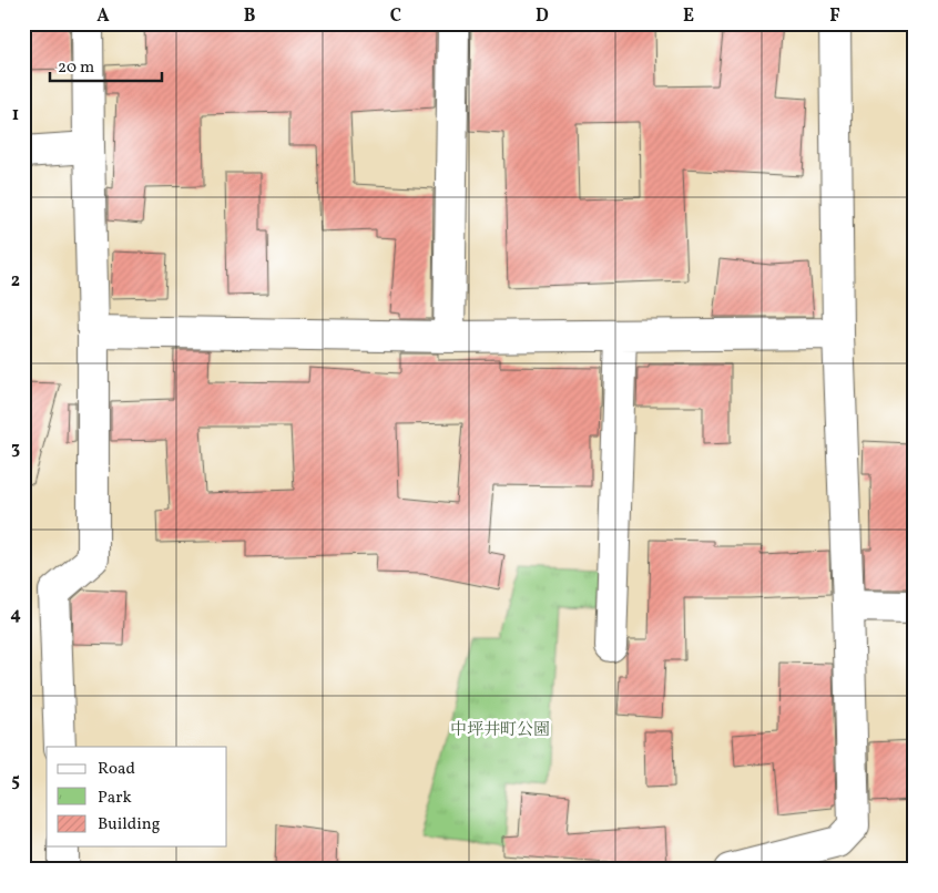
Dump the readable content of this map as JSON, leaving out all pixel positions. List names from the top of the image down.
{
  "parks": ["中坪井町公園"],
  "legend": ["Road", "Park", "Building"],
  "scale_bar": "20 m",
  "grid": {
    "columns": [
      "A",
      "B",
      "C",
      "D",
      "E",
      "F"
    ],
    "rows": [
      "1",
      "2",
      "3",
      "4",
      "5"
    ]
  }
}
